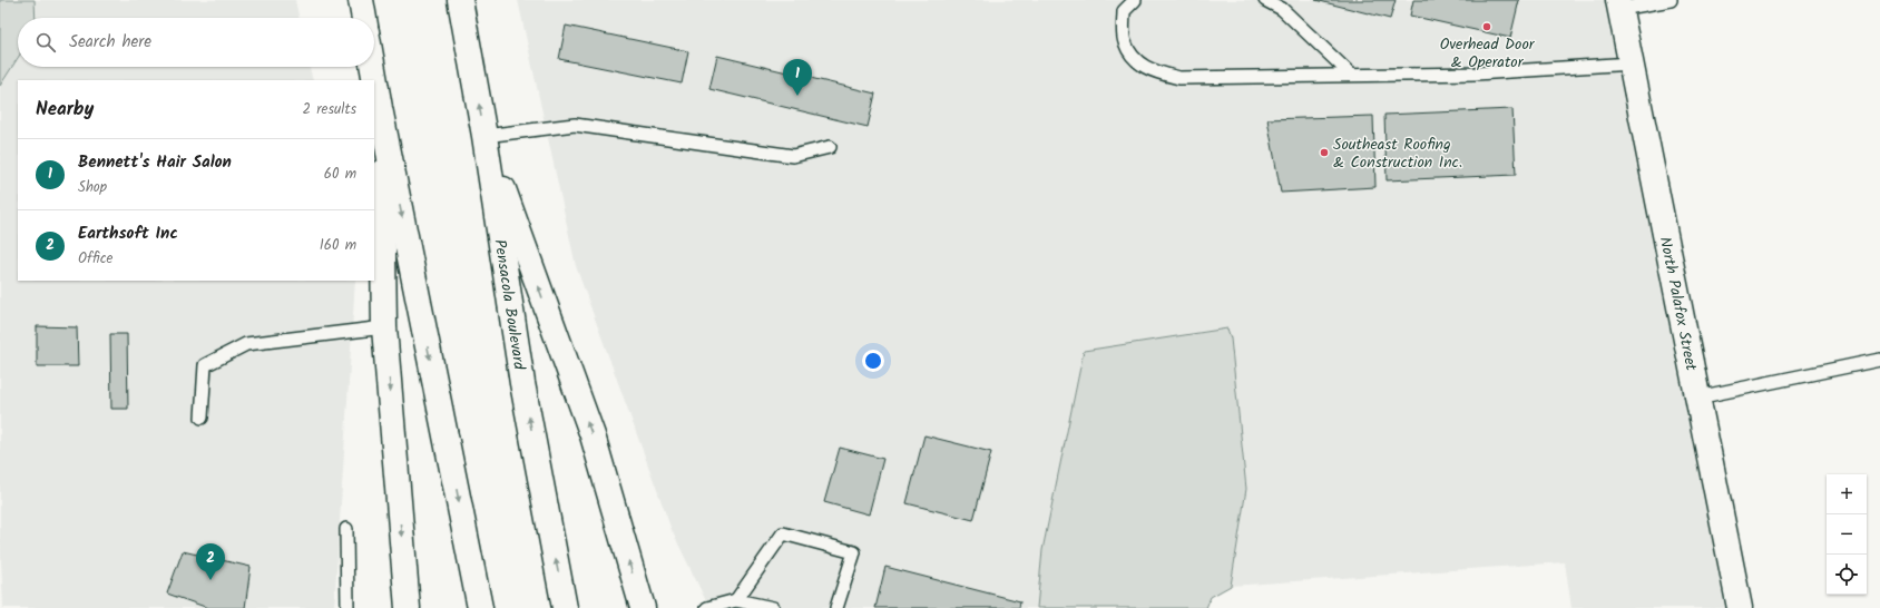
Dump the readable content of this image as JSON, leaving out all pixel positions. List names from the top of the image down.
{
  "streets": {
    "main road": ["Pensacola Boulevard", "North Palafox Street"]
  },
  "places": ["Overhead Door & Operator", "Southeast Roofing & Construction Inc."],
  "page": {
    "search": "Search here",
    "pins": ["1", "2"],
    "heading": ["Nearby", "2 results"],
    "list": [
      {
        "mark": "1",
        "name": "Bennett's Hair Salon",
        "note": "Shop",
        "value": "60 m"
      },
      {
        "mark": "2",
        "name": "Earthsoft Inc",
        "note": "Office",
        "value": "160 m"
      }
    ],
    "map_buttons": ["+", "−"]
  }
}
